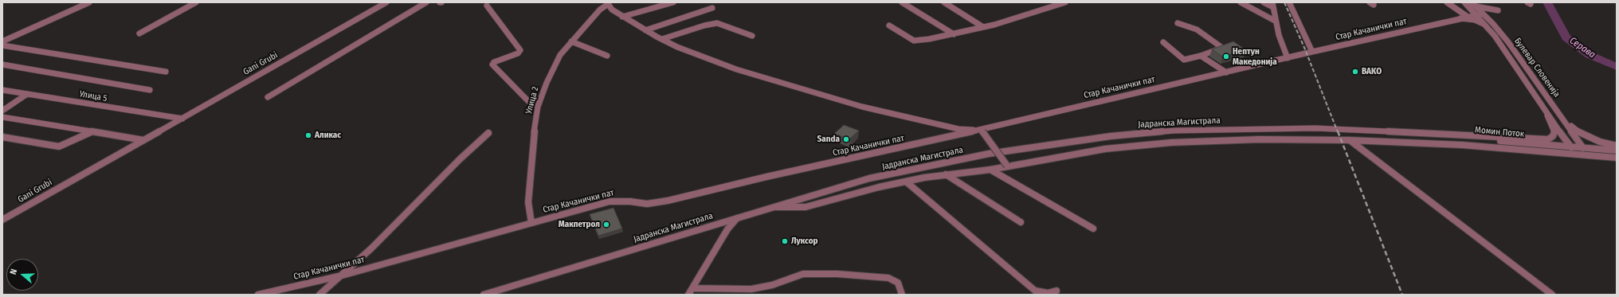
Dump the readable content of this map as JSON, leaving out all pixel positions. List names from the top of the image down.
{
  "streets": {
    "street": [
      "Стар Качанички пат",
      "Gani Grubi",
      "Булевар Словенија",
      "Улица 5",
      "Улица 2",
      "Јадранска Магистрала",
      "Момин Поток"
    ]
  },
  "crossings": [
    ["Стар Качанички пат", "Булевар Словенија"],
    ["Стар Качанички пат", "Улица 2"],
    ["Gani Grubi", "Улица 5"],
    ["Булевар Словенија", "Момин Поток"],
    ["Јадранска Магистрала", "Момин Поток"]
  ],
  "water": ["Серава"],
  "places": [
    "Нептун Македонија",
    "BAKO",
    "Аликас",
    "Sanda",
    "Макпетрол",
    "Луксор"
  ],
  "north": "left"
}
